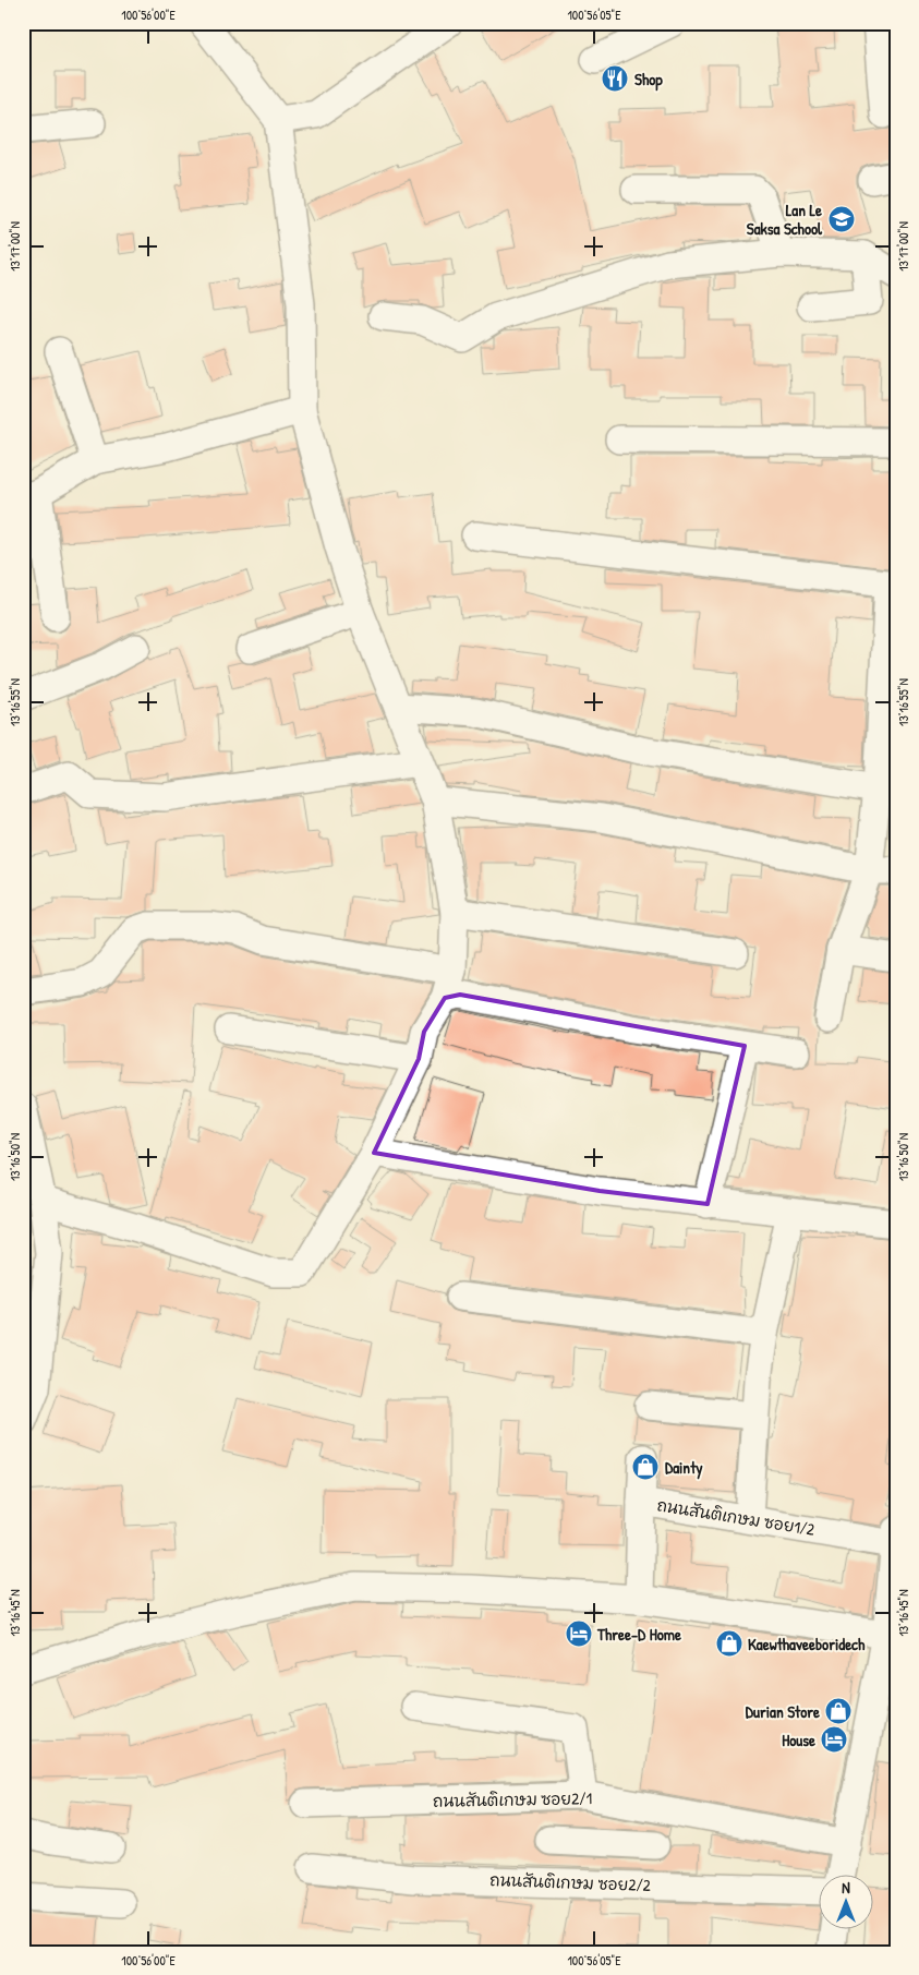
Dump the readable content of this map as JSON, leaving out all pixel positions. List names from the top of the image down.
{
  "streets": {
    "street": ["ถนนสันติเกษม ซอย1/2", "ถนนสันติเกษม ซอย2/1", "ถนนสันติเกษม ซอย2/2"]
  },
  "places": {
    "restaurant": ["Shop"],
    "school or university": ["Lan Le Saksa School"],
    "shop": ["Dainty", "Kaewthaveeboridech", "Durian Store"],
    "hotel": ["Three-D Home", "House"]
  },
  "north": "top",
  "coordinates": [
    "100°56'00\"E",
    "100°56'05\"E",
    "13°17'00\"N",
    "13°16'55\"N",
    "13°16'50\"N",
    "13°16'45\"N"
  ]
}
